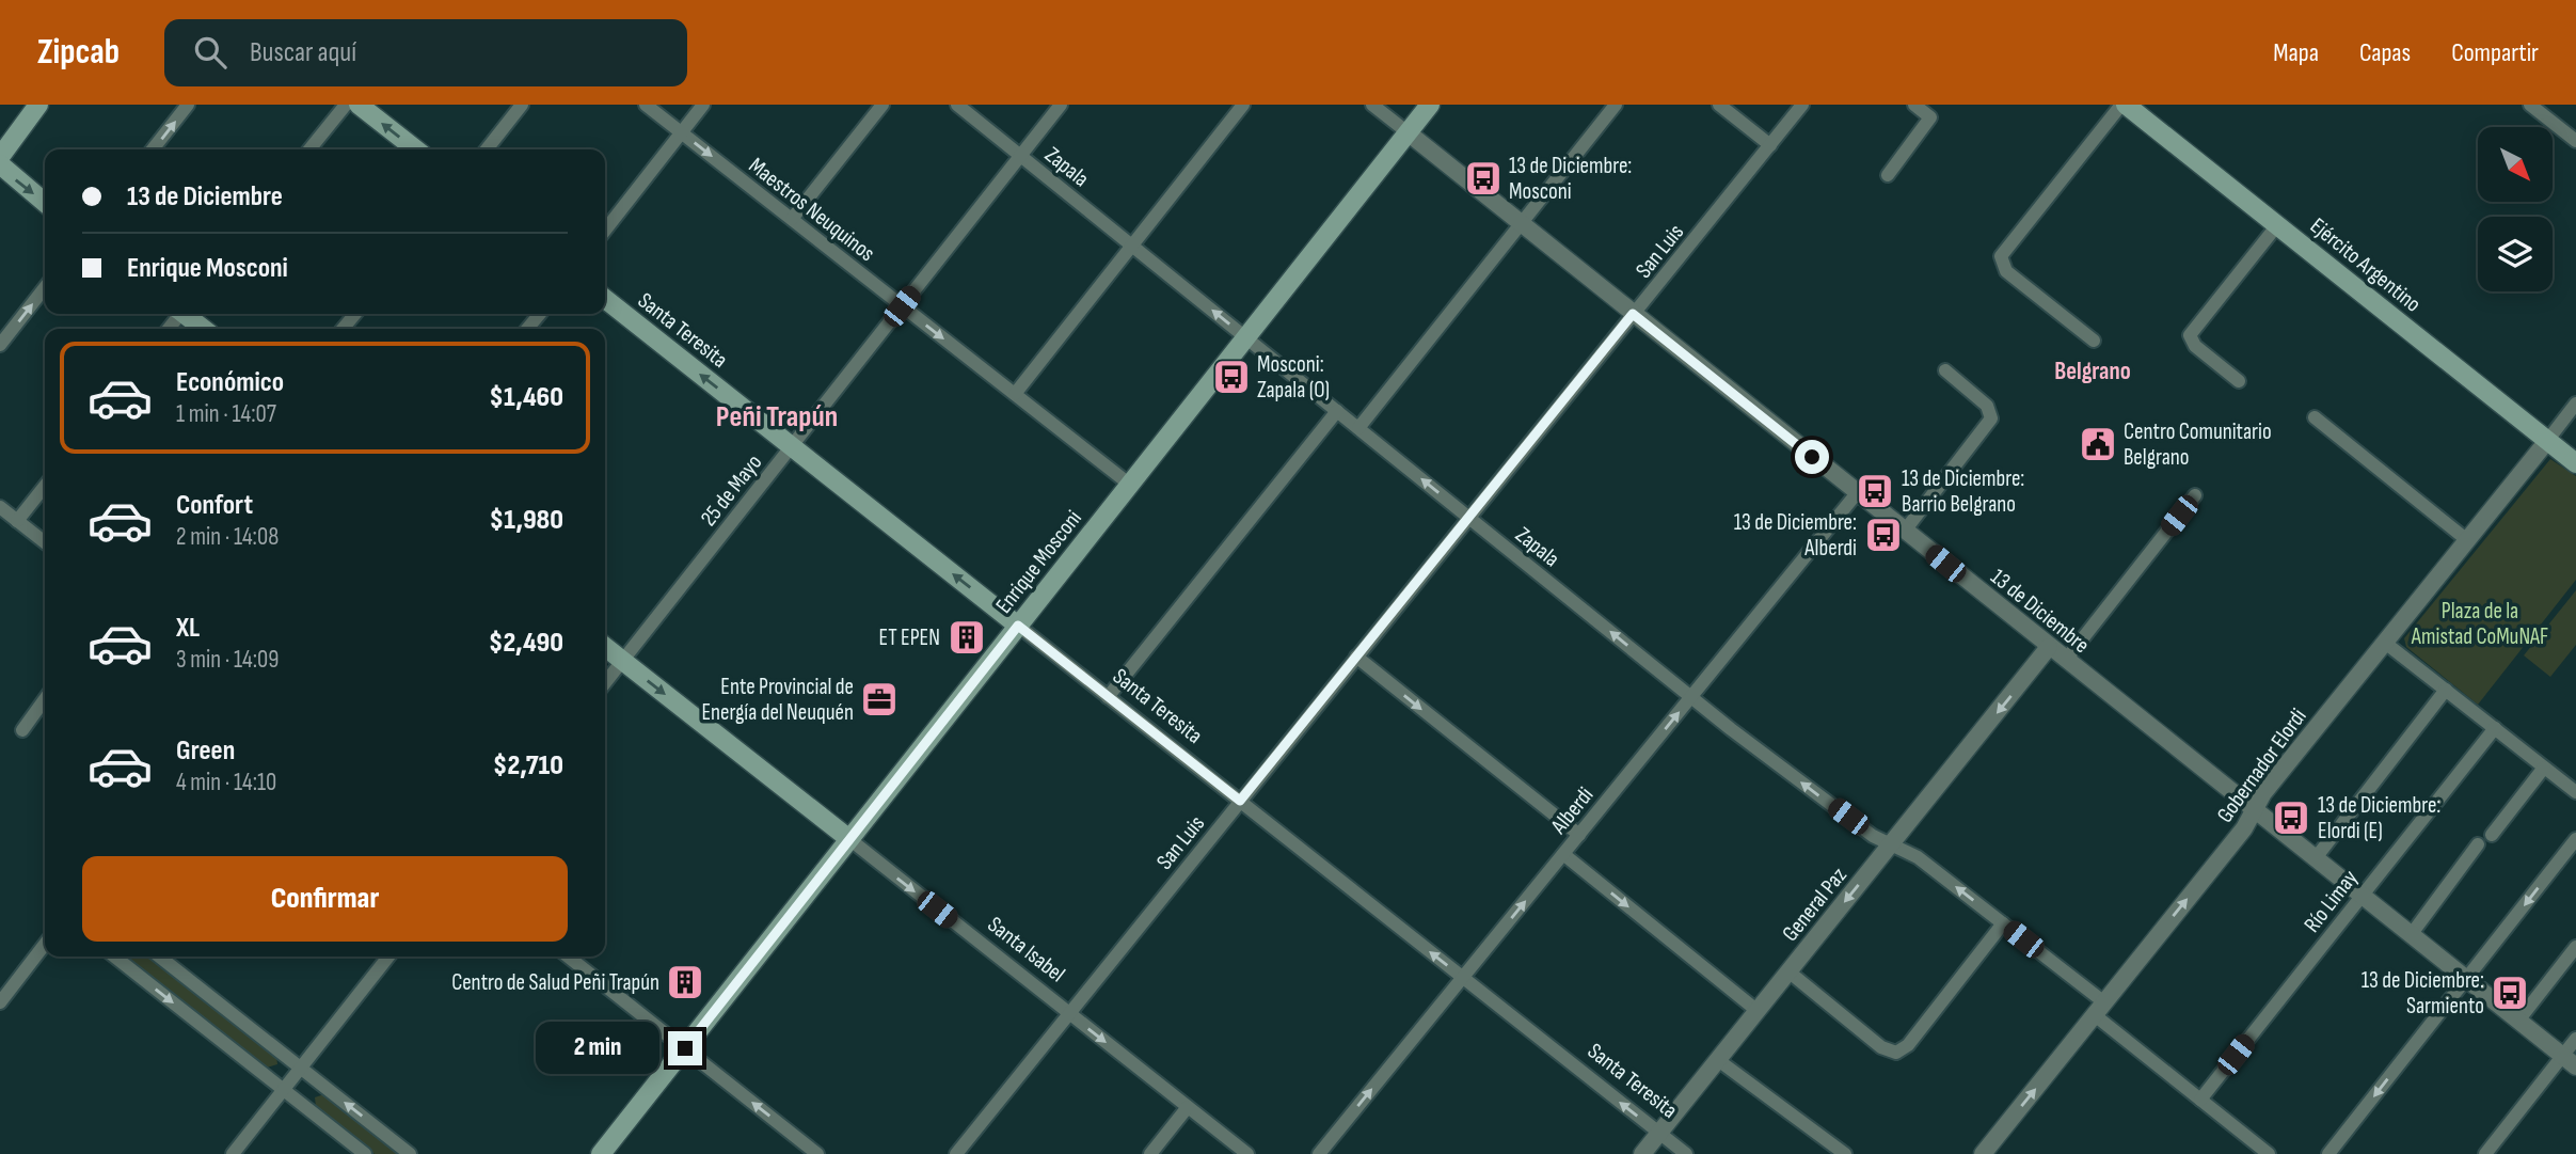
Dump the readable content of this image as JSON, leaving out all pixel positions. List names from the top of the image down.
{
  "streets": {
    "main road": [
      "Ejército Argentino",
      "Santa Teresita",
      "Enrique Mosconi",
      "Santa Isabel"
    ],
    "street": [
      "Zapala",
      "Maestros Neuquinos",
      "San Luis",
      "25 de Mayo",
      "13 de Diciembre",
      "Gobernador Elordi",
      "Alberdi",
      "Río Limay",
      "General Paz"
    ]
  },
  "crossings": [
    ["Zapala", "San Luis"],
    ["Zapala", "25 de Mayo"],
    ["Zapala", "Enrique Mosconi"],
    ["Zapala", "Gobernador Elordi"],
    ["Zapala", "Alberdi"],
    ["Zapala", "Río Limay"],
    ["Zapala", "General Paz"],
    ["Maestros Neuquinos", "25 de Mayo"],
    ["Maestros Neuquinos", "Enrique Mosconi"],
    ["San Luis", "Santa Teresita"],
    ["San Luis", "13 de Diciembre"],
    ["San Luis", "Santa Isabel"],
    ["Ejército Argentino", "Gobernador Elordi"],
    ["Santa Teresita", "25 de Mayo"],
    ["Santa Teresita", "Enrique Mosconi"],
    ["Santa Teresita", "Alberdi"],
    ["Santa Teresita", "General Paz"],
    ["25 de Mayo", "Santa Isabel"],
    ["Enrique Mosconi", "13 de Diciembre"],
    ["Enrique Mosconi", "Santa Isabel"],
    ["13 de Diciembre", "Gobernador Elordi"],
    ["13 de Diciembre", "Alberdi"],
    ["13 de Diciembre", "Río Limay"],
    ["13 de Diciembre", "General Paz"]
  ],
  "one_way": [
    "Zapala",
    "Maestros Neuquinos",
    "Santa Teresita",
    "Gobernador Elordi",
    "Alberdi",
    "General Paz",
    "Santa Isabel"
  ],
  "districts": ["Belgrano", "Peñi Trapún"],
  "parks": ["Plaza de la Amistad CoMuNAF"],
  "places": {
    "bus stop": [
      "13 de Diciembre: Mosconi",
      "Mosconi: Zapala (O)",
      "13 de Diciembre: Barrio Belgrano",
      "13 de Diciembre: Alberdi",
      "13 de Diciembre: Elordi (E)",
      "13 de Diciembre: Sarmiento"
    ],
    "public building": ["Centro Comunitario Belgrano"],
    "building": ["ET EPEN", "Centro de Salud Peñi Trapún"],
    "office": ["Ente Provincial de Energía del Neuquén"]
  },
  "north": "bottom right",
  "page": {
    "header": "Zipcab",
    "search": "Buscar aquí",
    "nav": ["Mapa", "Capas", "Compartir"],
    "banner": ["13 de Diciembre", "Enrique Mosconi"],
    "list": [
      {
        "name": "Económico",
        "note": "1 min · 14:07",
        "value": "$1,460"
      },
      {
        "name": "Confort",
        "note": "2 min · 14:08",
        "value": "$1,980"
      },
      {
        "name": "XL",
        "note": "3 min · 14:09",
        "value": "$2,490"
      },
      {
        "name": "Green",
        "note": "4 min · 14:10",
        "value": "$2,710"
      }
    ],
    "buttons": "Confirmar",
    "bubble": "2 min"
  }
}
